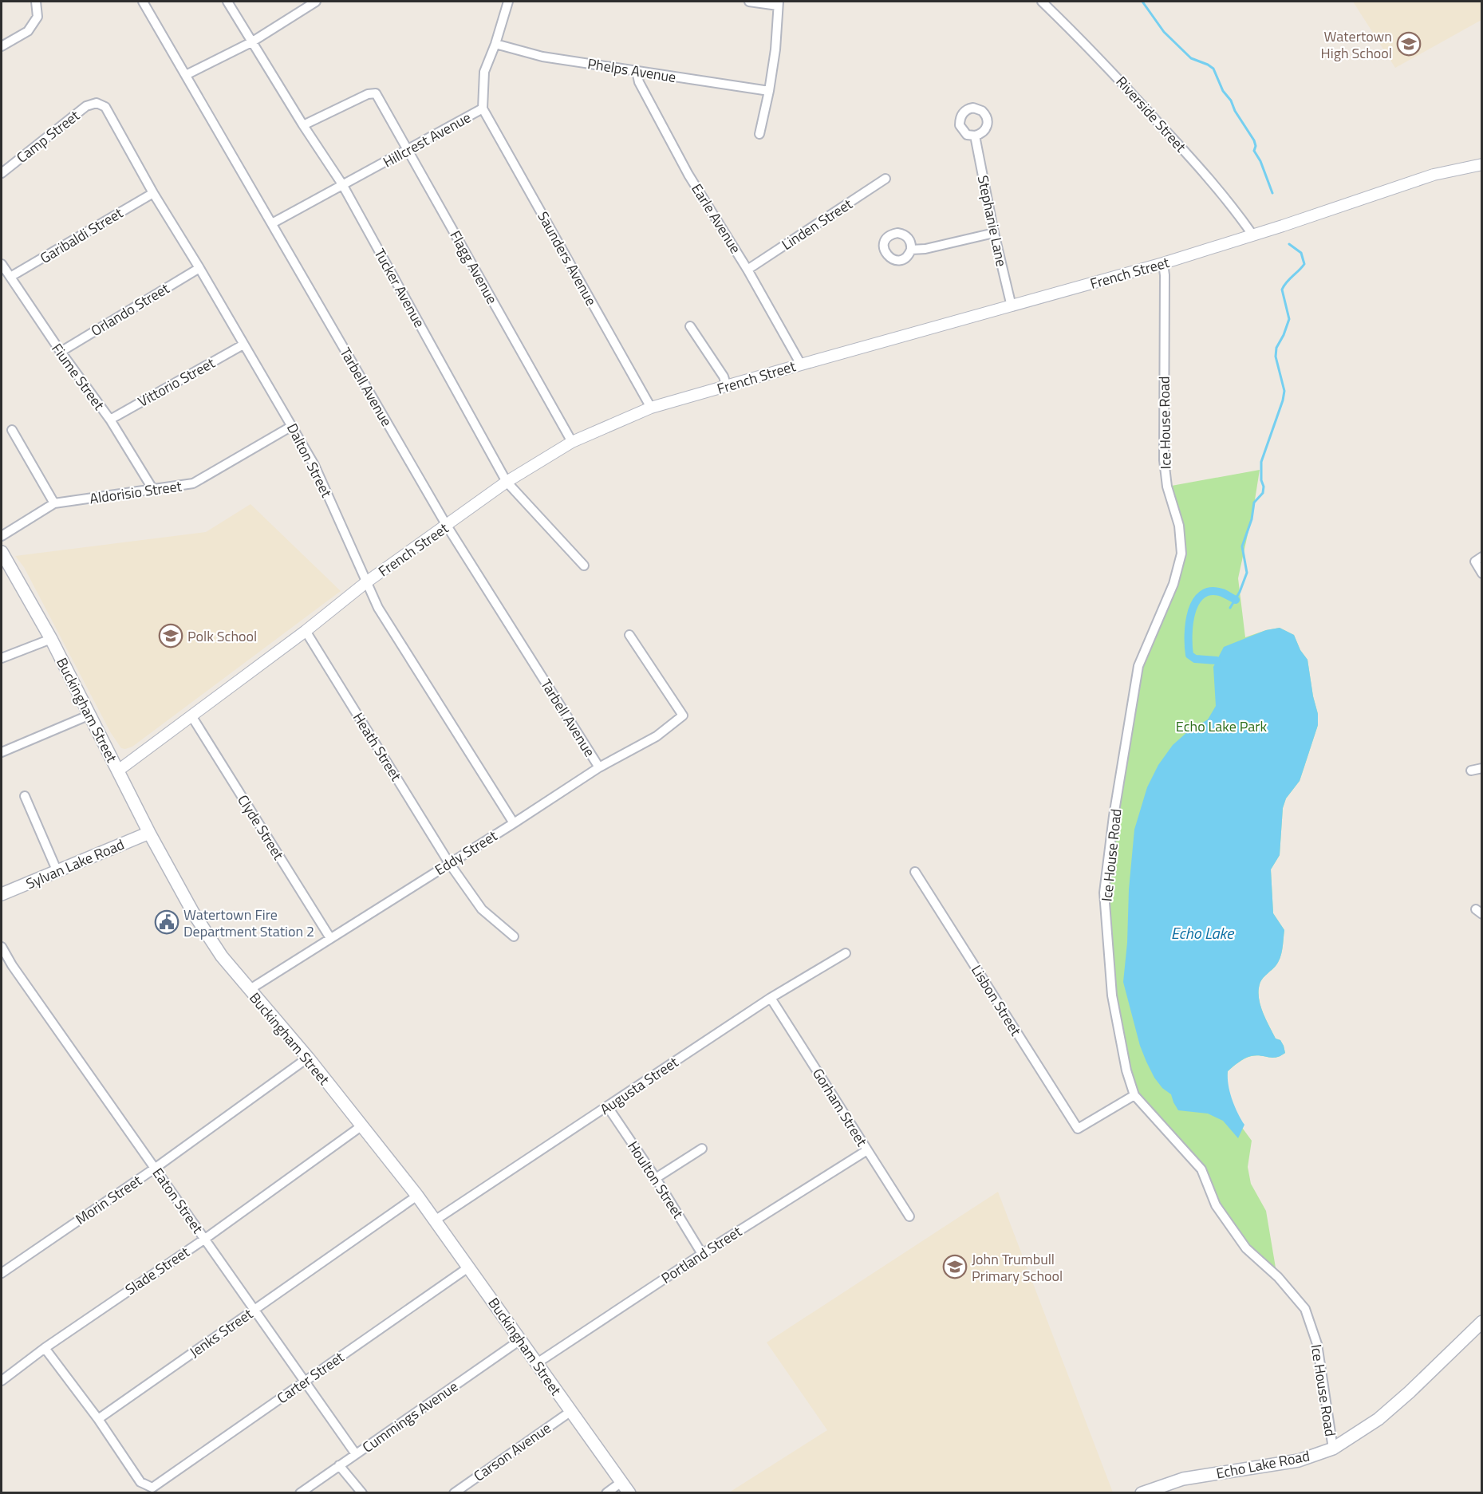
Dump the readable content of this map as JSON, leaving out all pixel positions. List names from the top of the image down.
{
  "streets": {
    "main road": ["Buckingham Street", "Sylvan Lake Road", "Echo Lake Road"],
    "street": [
      "Phelps Avenue",
      "Riverside Street",
      "Camp Street",
      "Hillcrest Avenue",
      "Earle Avenue",
      "Stephanie Lane",
      "Linden Street",
      "Garibaldi Street",
      "Saunders Avenue",
      "Flagg Avenue",
      "French Street",
      "Tucker Avenue",
      "Orlando Street",
      "Fiume Street",
      "Vittorio Street",
      "Tarbell Avenue",
      "Ice House Road",
      "Dalton Street",
      "Aldorisio Street",
      "Heath Street",
      "Clyde Street",
      "Eddy Street",
      "Lisbon Street",
      "Augusta Street",
      "Gorham Street",
      "Houlton Street",
      "Morin Street",
      "Eaton Street",
      "Portland Street",
      "Slade Street",
      "Jenks Street",
      "Carter Street",
      "Cummings Avenue",
      "Carson Avenue"
    ]
  },
  "crossings": [
    ["Phelps Avenue", "Hillcrest Avenue"],
    ["Phelps Avenue", "Earle Avenue"],
    ["Riverside Street", "French Street"],
    ["Camp Street", "Dalton Street"],
    ["Hillcrest Avenue", "Saunders Avenue"],
    ["Hillcrest Avenue", "Flagg Avenue"],
    ["Hillcrest Avenue", "Tucker Avenue"],
    ["Hillcrest Avenue", "Tarbell Avenue"],
    ["Earle Avenue", "Linden Street"],
    ["Earle Avenue", "French Street"],
    ["Stephanie Lane", "French Street"],
    ["Garibaldi Street", "Fiume Street"],
    ["Garibaldi Street", "Dalton Street"],
    ["Saunders Avenue", "French Street"],
    ["Flagg Avenue", "French Street"],
    ["Flagg Avenue", "Tucker Avenue"],
    ["French Street", "Tucker Avenue"],
    ["French Street", "Tarbell Avenue"],
    ["French Street", "Ice House Road"],
    ["French Street", "Dalton Street"],
    ["French Street", "Buckingham Street"],
    ["French Street", "Heath Street"],
    ["French Street", "Clyde Street"],
    ["Orlando Street", "Fiume Street"],
    ["Orlando Street", "Dalton Street"],
    ["Fiume Street", "Vittorio Street"],
    ["Fiume Street", "Aldorisio Street"],
    ["Vittorio Street", "Dalton Street"],
    ["Tarbell Avenue", "Eddy Street"],
    ["Ice House Road", "Lisbon Street"],
    ["Ice House Road", "Echo Lake Road"],
    ["Dalton Street", "Aldorisio Street"],
    ["Dalton Street", "Eddy Street"],
    ["Buckingham Street", "Eddy Street"],
    ["Buckingham Street", "Sylvan Lake Road"],
    ["Buckingham Street", "Augusta Street"],
    ["Buckingham Street", "Morin Street"],
    ["Buckingham Street", "Portland Street"],
    ["Buckingham Street", "Slade Street"],
    ["Buckingham Street", "Jenks Street"],
    ["Buckingham Street", "Carter Street"],
    ["Buckingham Street", "Cummings Avenue"],
    ["Buckingham Street", "Carson Avenue"],
    ["Heath Street", "Eddy Street"],
    ["Clyde Street", "Eddy Street"],
    ["Augusta Street", "Gorham Street"],
    ["Augusta Street", "Houlton Street"],
    ["Gorham Street", "Portland Street"],
    ["Houlton Street", "Portland Street"],
    ["Morin Street", "Eaton Street"],
    ["Eaton Street", "Slade Street"],
    ["Eaton Street", "Jenks Street"],
    ["Eaton Street", "Carter Street"],
    ["Eaton Street", "Cummings Avenue"],
    ["Jenks Street", "Carter Street"]
  ],
  "water": ["Echo Lake"],
  "parks": ["Echo Lake Park"],
  "places": {
    "school or university": ["Watertown High School", "Polk School", "John Trumbull Primary School"],
    "public building": ["Watertown Fire Department Station 2"]
  }
}
